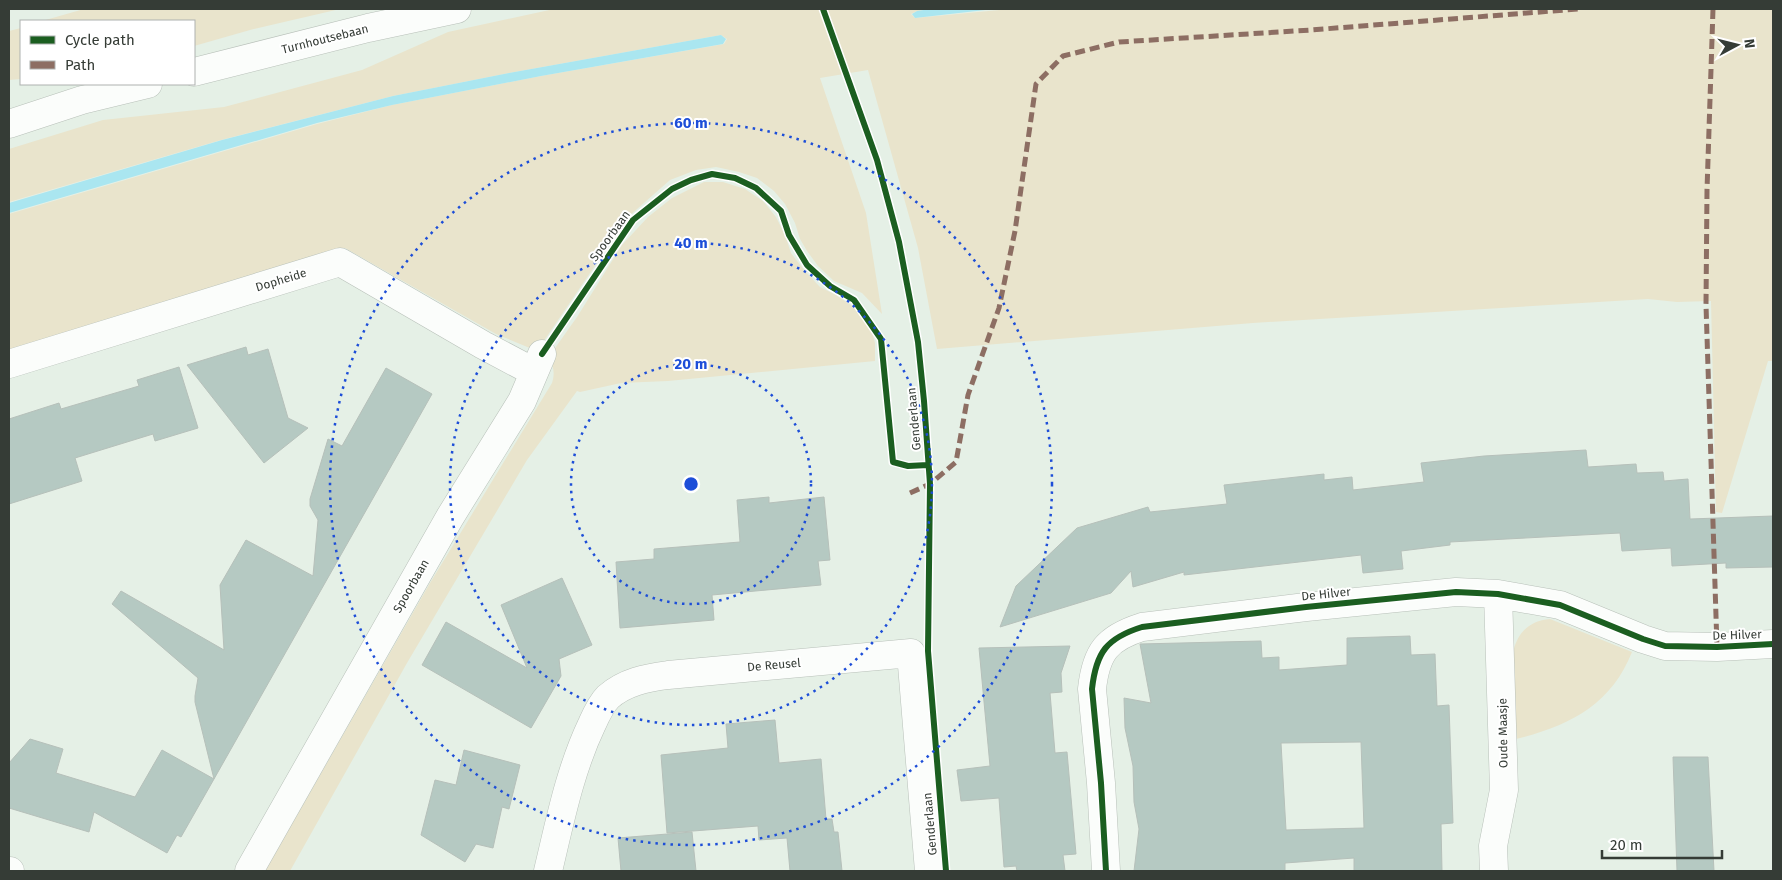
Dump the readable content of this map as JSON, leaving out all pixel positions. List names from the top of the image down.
{
  "streets": {
    "street": [
      "Turnhoutsebaan",
      "Spoorbaan",
      "Dopheide",
      "De Hilver",
      "De Reusel",
      "Oude Maasje"
    ],
    "cycle path": ["Genderlaan"]
  },
  "crossings": [
    ["Spoorbaan", "Dopheide"],
    ["De Hilver", "Oude Maasje"]
  ],
  "legend": ["Cycle path", "Path"],
  "scale_bar": "20 m",
  "north": "right",
  "rings": ["60 m", "40 m", "20 m"]
}
